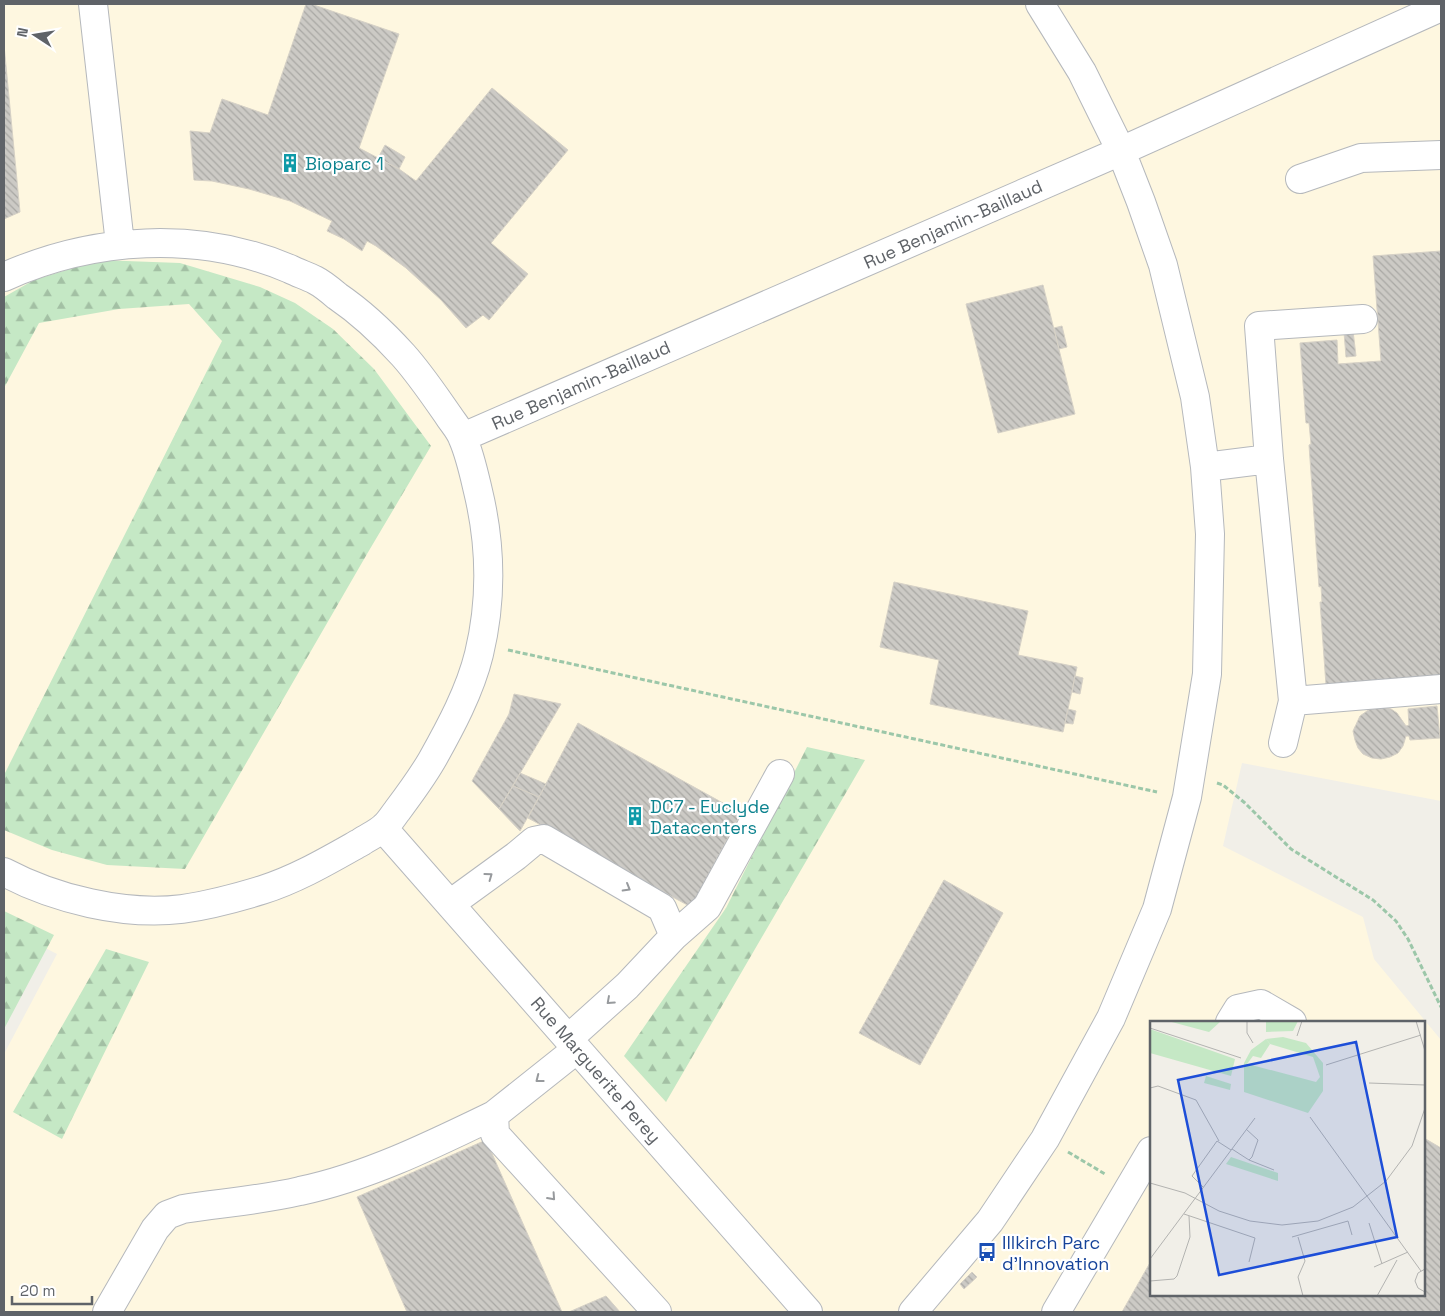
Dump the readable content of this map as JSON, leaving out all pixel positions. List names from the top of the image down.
{
  "streets": {
    "street": ["Rue Benjamin-Baillaud", "Rue Marguerite Perey"]
  },
  "places": {
    "building": ["Bioparc 1", "DC7 - Euclyde Datacenters"],
    "bus stop": ["Illkirch Parc d'Innovation"]
  },
  "scale_bar": "20 m",
  "north": "left"
}
